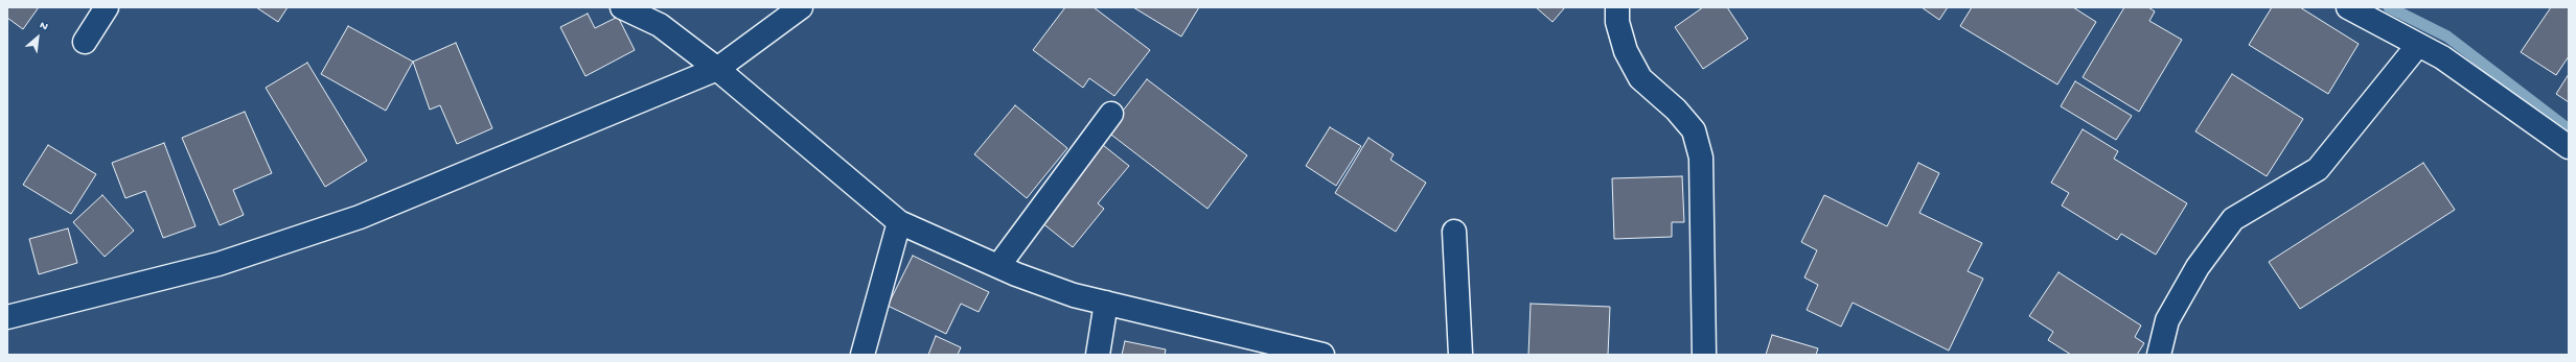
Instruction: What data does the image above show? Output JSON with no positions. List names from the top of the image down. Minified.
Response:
{"north":"top right"}
